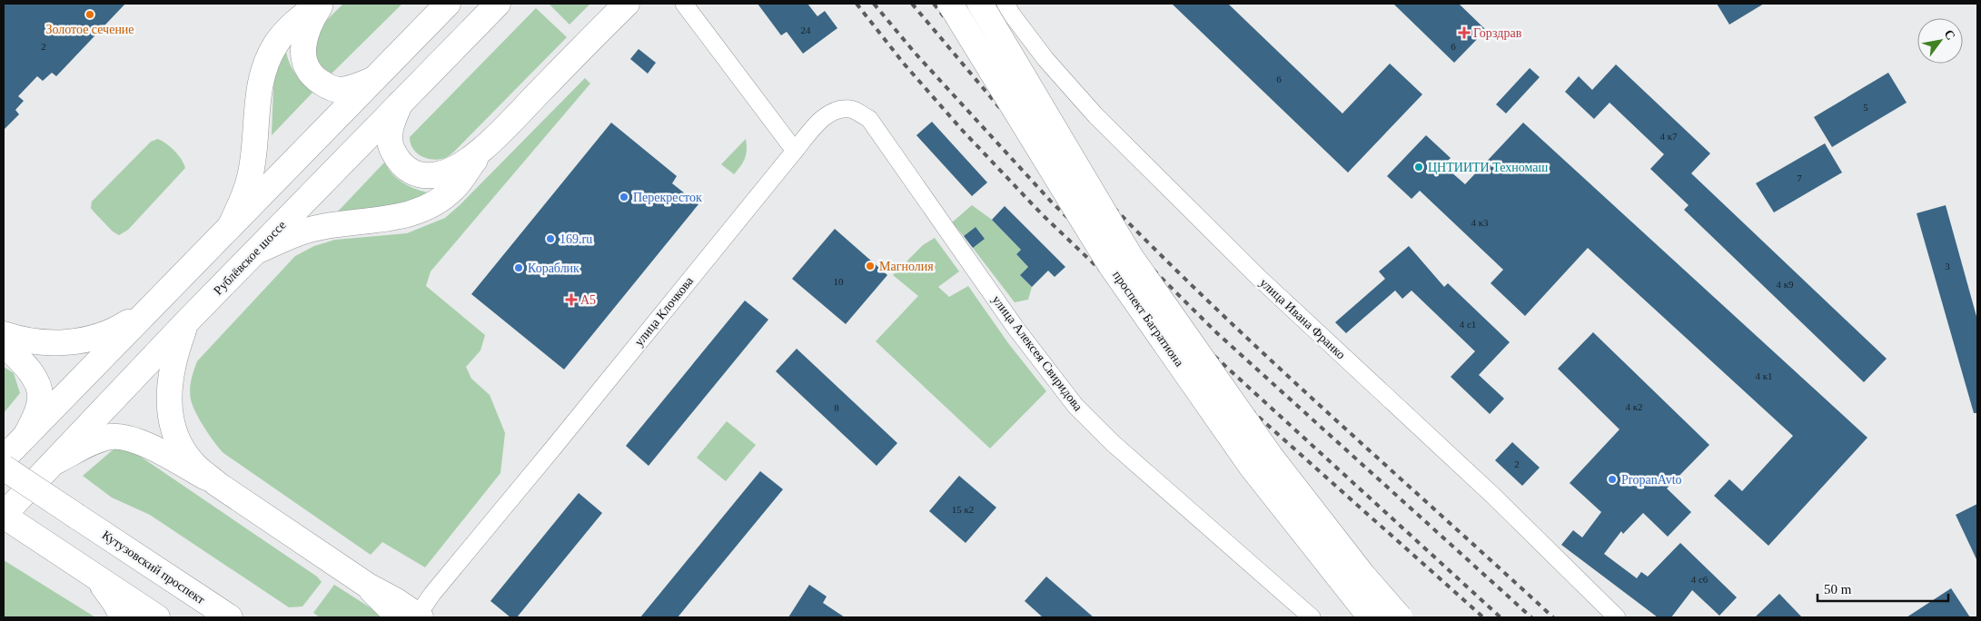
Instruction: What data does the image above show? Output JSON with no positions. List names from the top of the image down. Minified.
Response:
{"streets":{"main road":["Рублёвское шоссе","проспект Багратиона","Кутузовский проспект"],"street":["улица Клочкова","улица Ивана Франко","улица Алексея Свиридова"]},"crossings":[["улица Клочкова","улица Алексея Свиридова"]],"places":{"other":["Золотое сечение","ЦНТИИТИ Техномаш","Перекресток","169.ru","Магнолия","Кораблик","PropanAvto"],"health":["Горздрав","А5"]},"house_numbers":["24","2","6","6","5","4 к7","7","4 к3","3","10","4 к9","4 с1","4 к1","4 к2","8","2","15 к2","4 с6"],"scale_bar":"50 m","north":"top right"}
